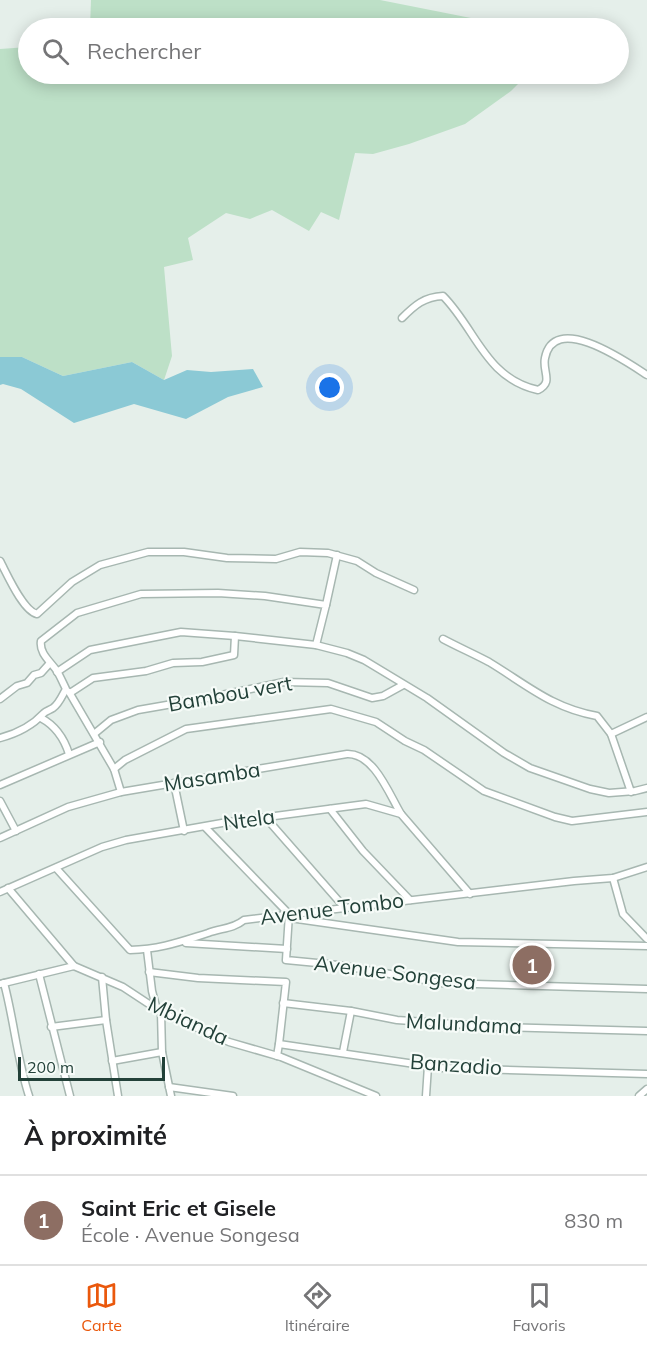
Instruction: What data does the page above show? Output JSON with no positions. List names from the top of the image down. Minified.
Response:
{"streets":{"street":["Bambou vert","Masamba","Ntela","Avenue Tombo","Avenue Songesa","Mbianda","Malundama","Banzadio"]},"crossings":[["Masamba","Ntela"]],"scale_bar":"200 m","page":{"search":"Rechercher","pins":"1","scale":"200 m","heading":"À proximité","list":[{"mark":"1","name":"Saint Eric et Gisele","note":"École · Avenue Songesa","value":"830 m"}],"nav":["Carte","Itinéraire","Favoris"]}}
